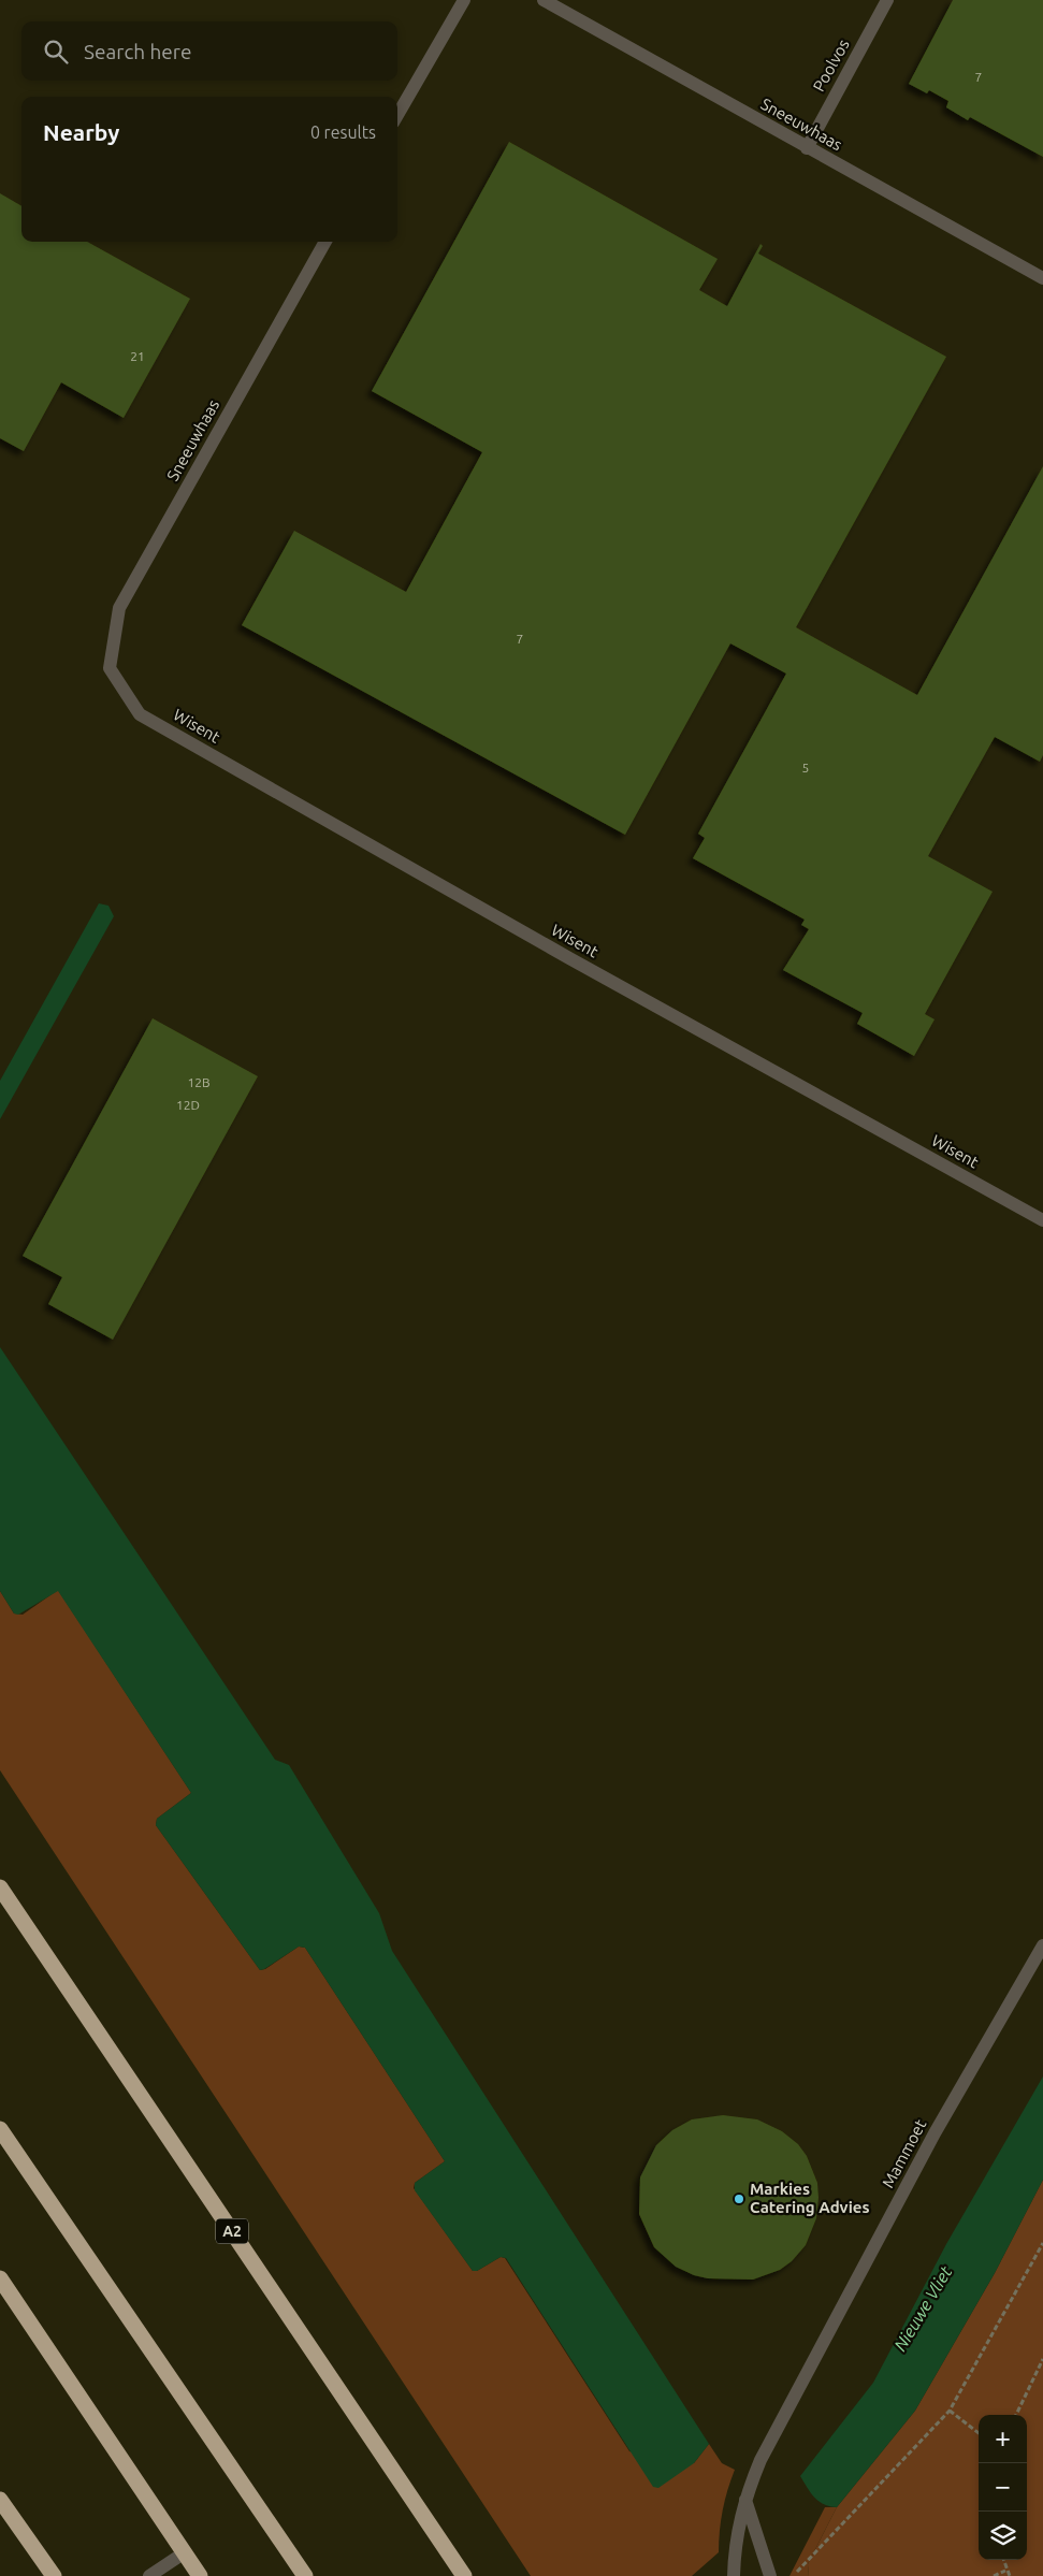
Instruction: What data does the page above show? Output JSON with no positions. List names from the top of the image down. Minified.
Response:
{"streets":{"highway":["A2"],"street":["Poolvos","Sneeuwhaas","Wisent","Mammoet"]},"crossings":[["Poolvos","Sneeuwhaas"],["Sneeuwhaas","Wisent"]],"water":["Nieuwe Vliet"],"places":["Markies Catering Advies"],"house_numbers":["7","21","7","5","12B","12D"],"page":{"search":"Search here","heading":["Nearby","0 results"],"map_buttons":["+","−"]}}
